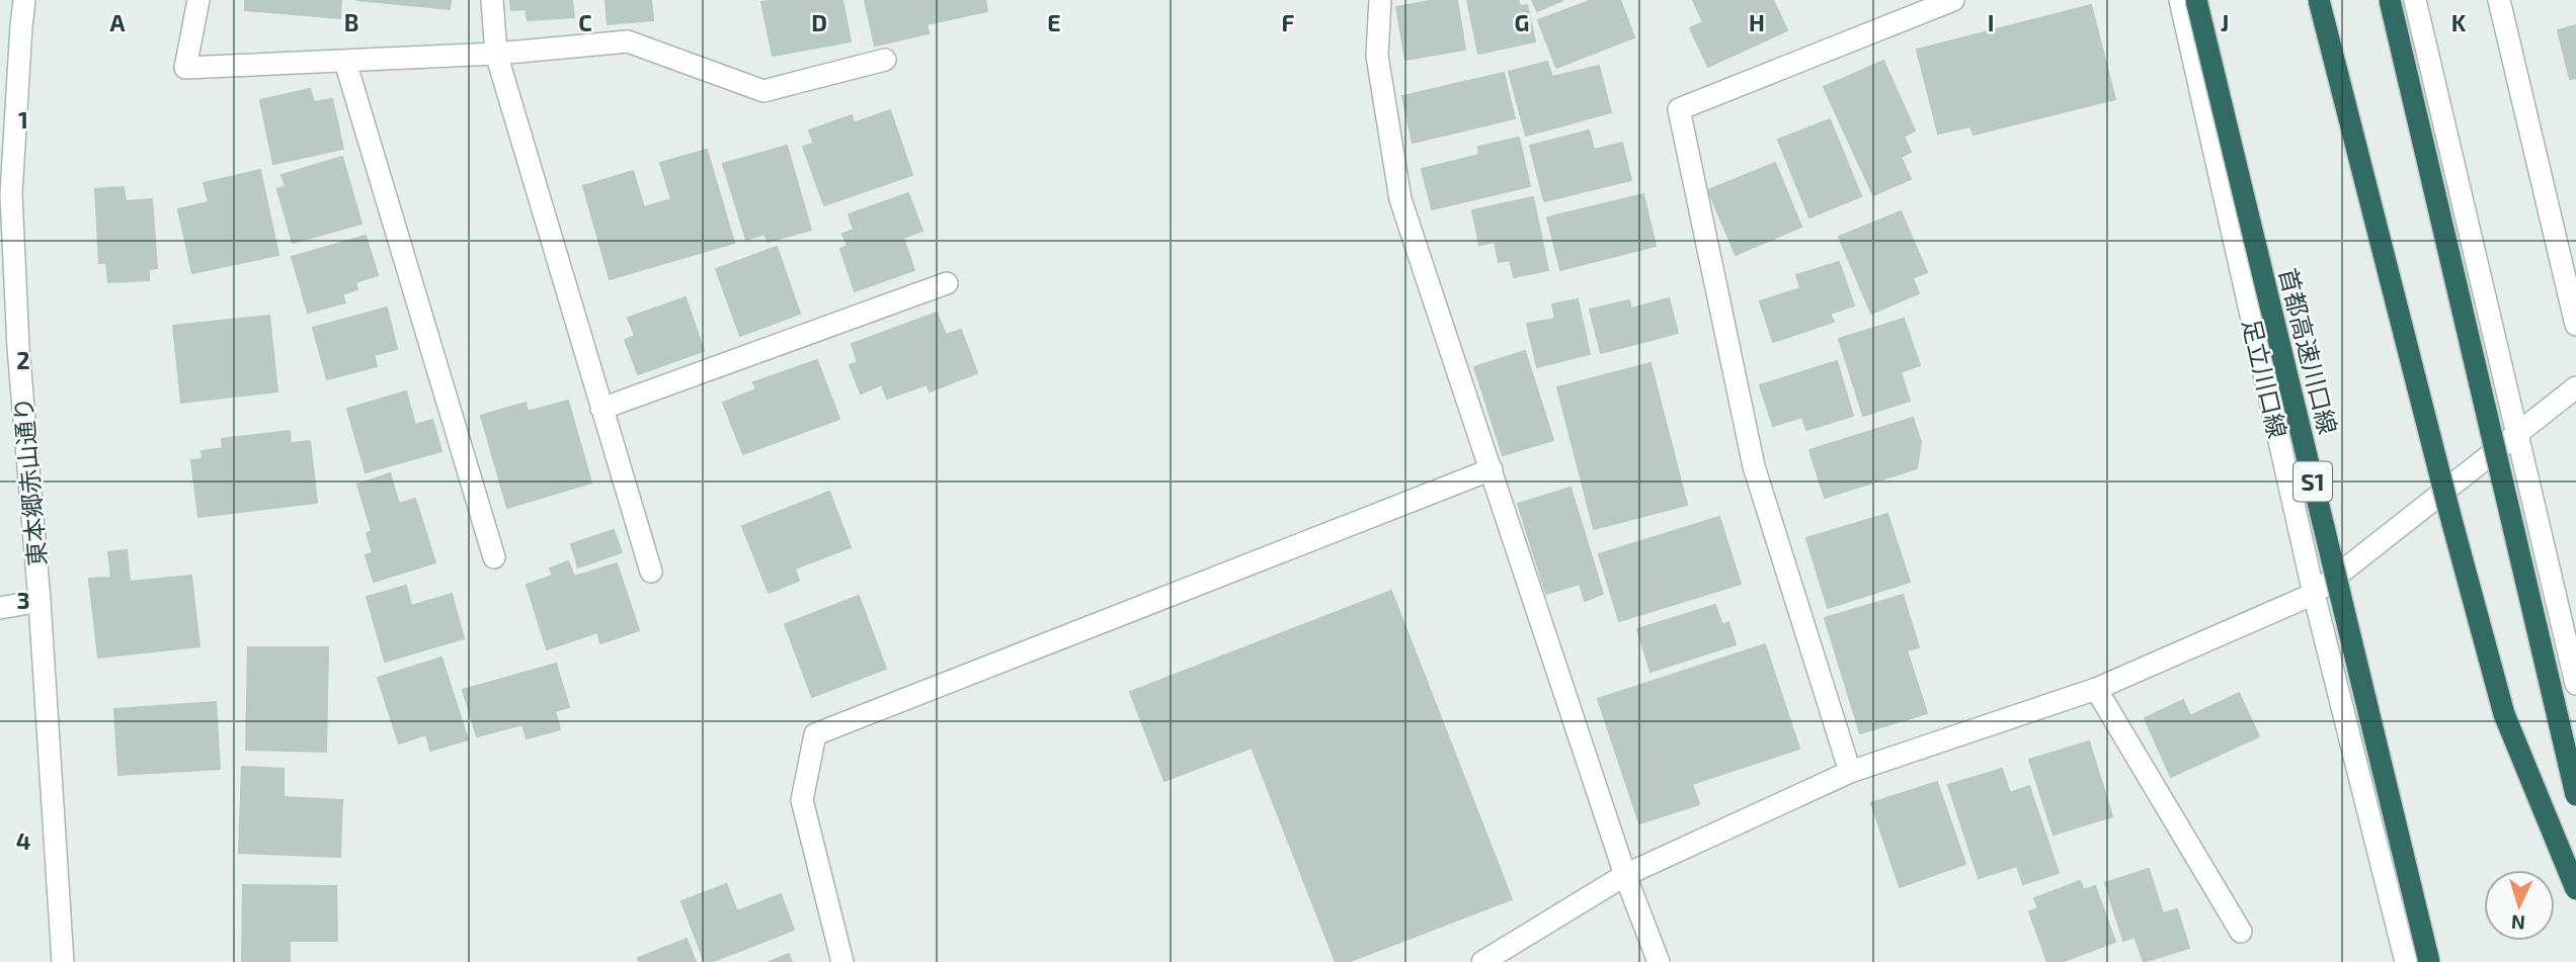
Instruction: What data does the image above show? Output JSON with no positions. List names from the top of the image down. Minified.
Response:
{"streets":{"highway":["首都高速川口線","S1"],"street":["足立川口線","東本郷赤山通り"]},"north":"bottom","grid":{"columns":["A","B","C","D","E","F","G","H","I","J","K"],"rows":["1","2","3","4"]}}
